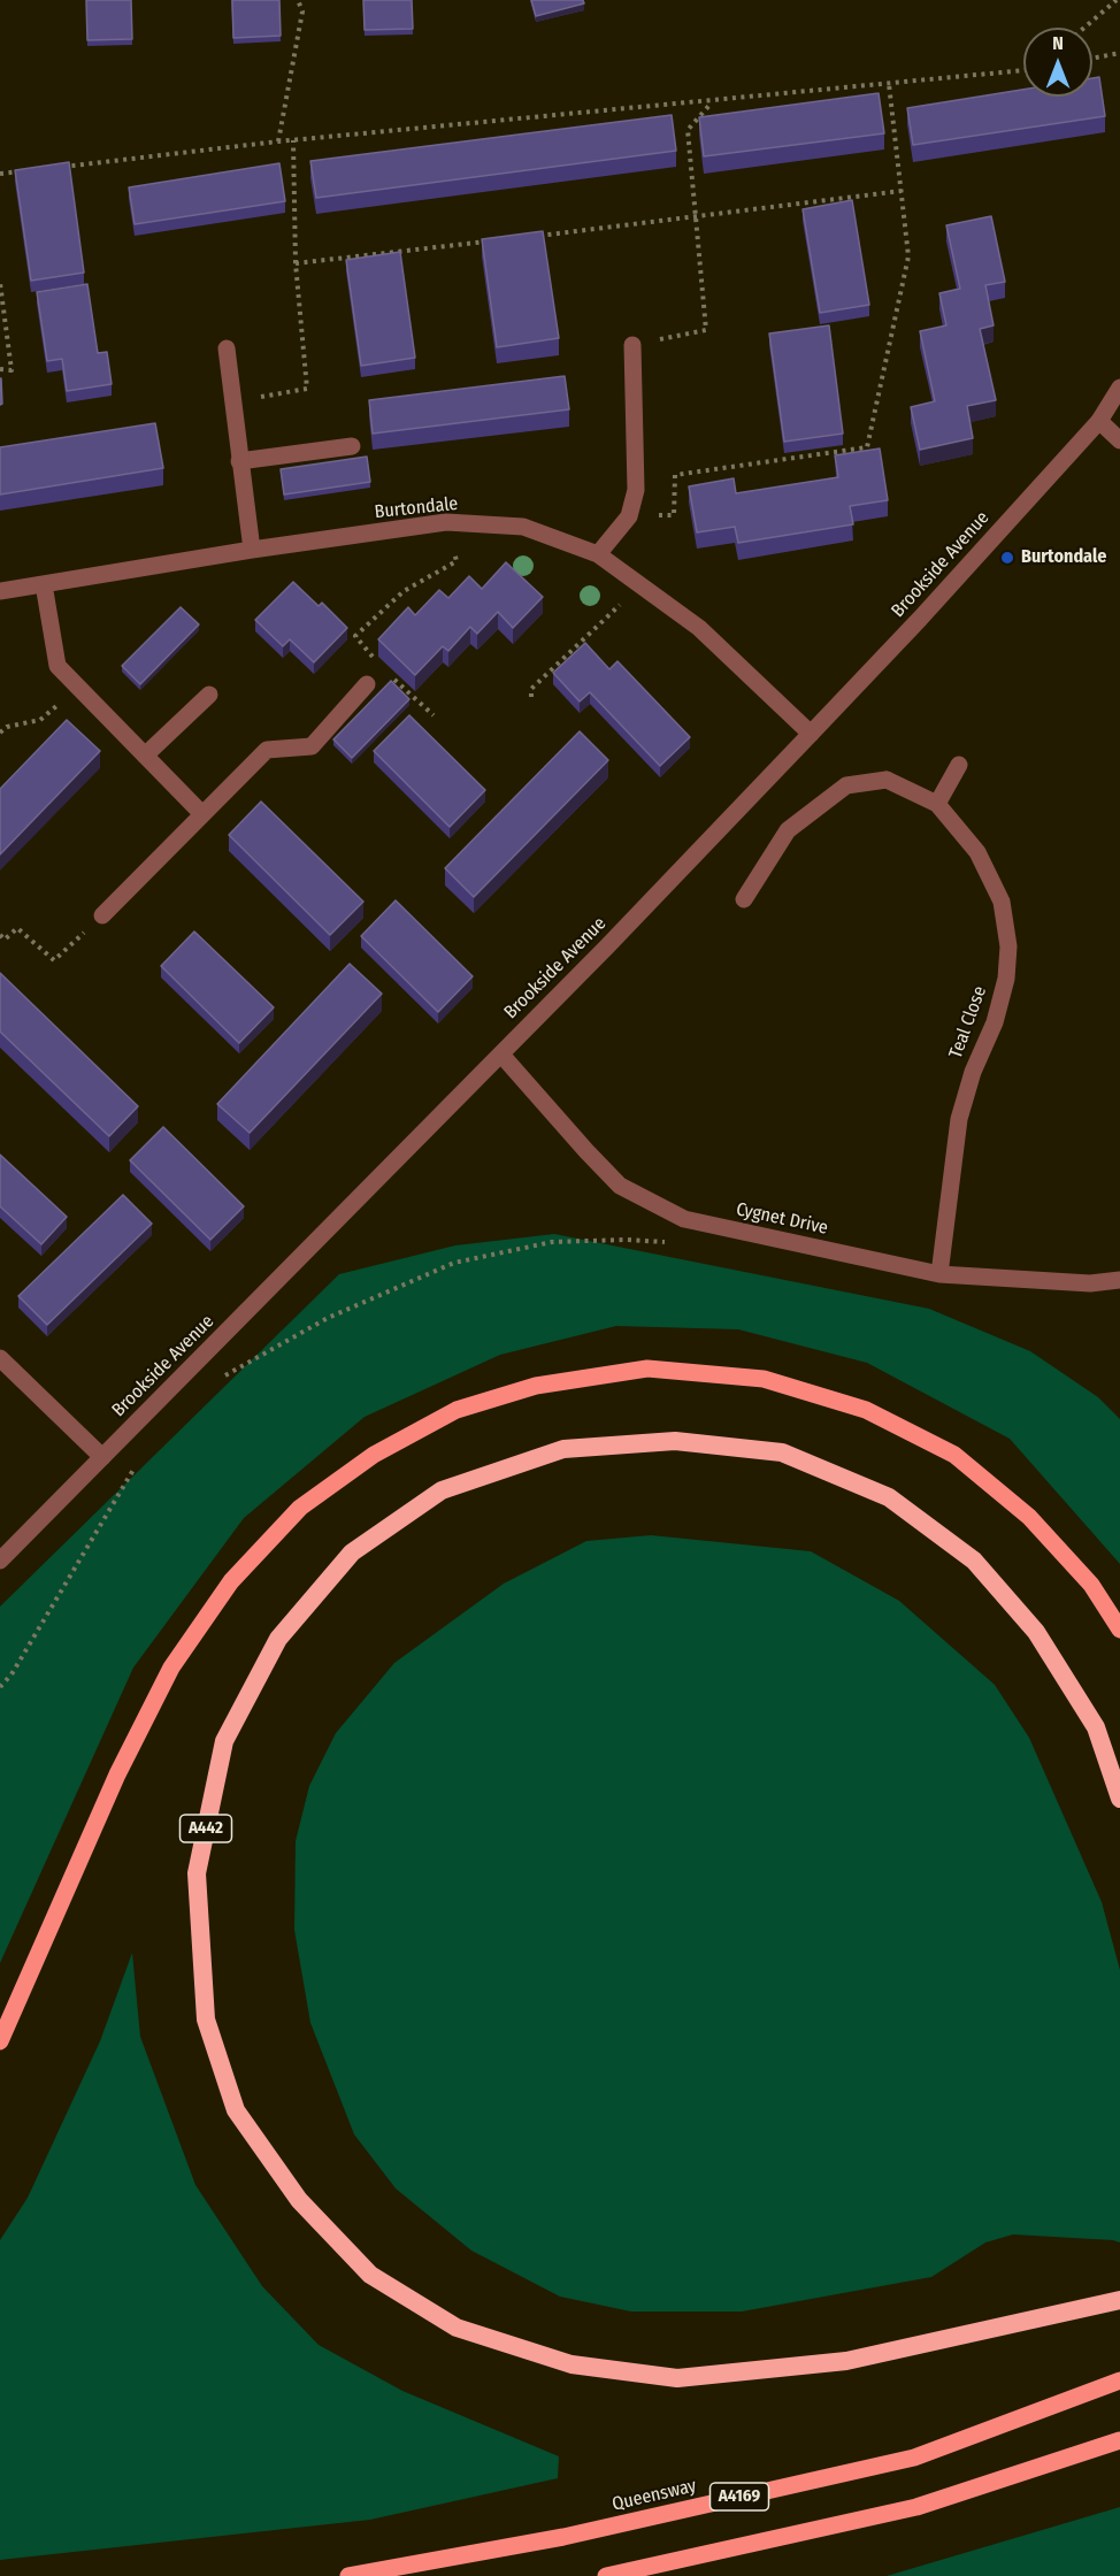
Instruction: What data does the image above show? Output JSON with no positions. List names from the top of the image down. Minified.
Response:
{"streets":{"highway":["A442"],"main road":["Queensway","A4169"],"street":["Burtondale","Brookside Avenue","Teal Close","Cygnet Drive"]},"crossings":[["Burtondale","Brookside Avenue"],["Brookside Avenue","Cygnet Drive"],["Teal Close","Cygnet Drive"]],"places":["Burtondale"],"north":"top"}
